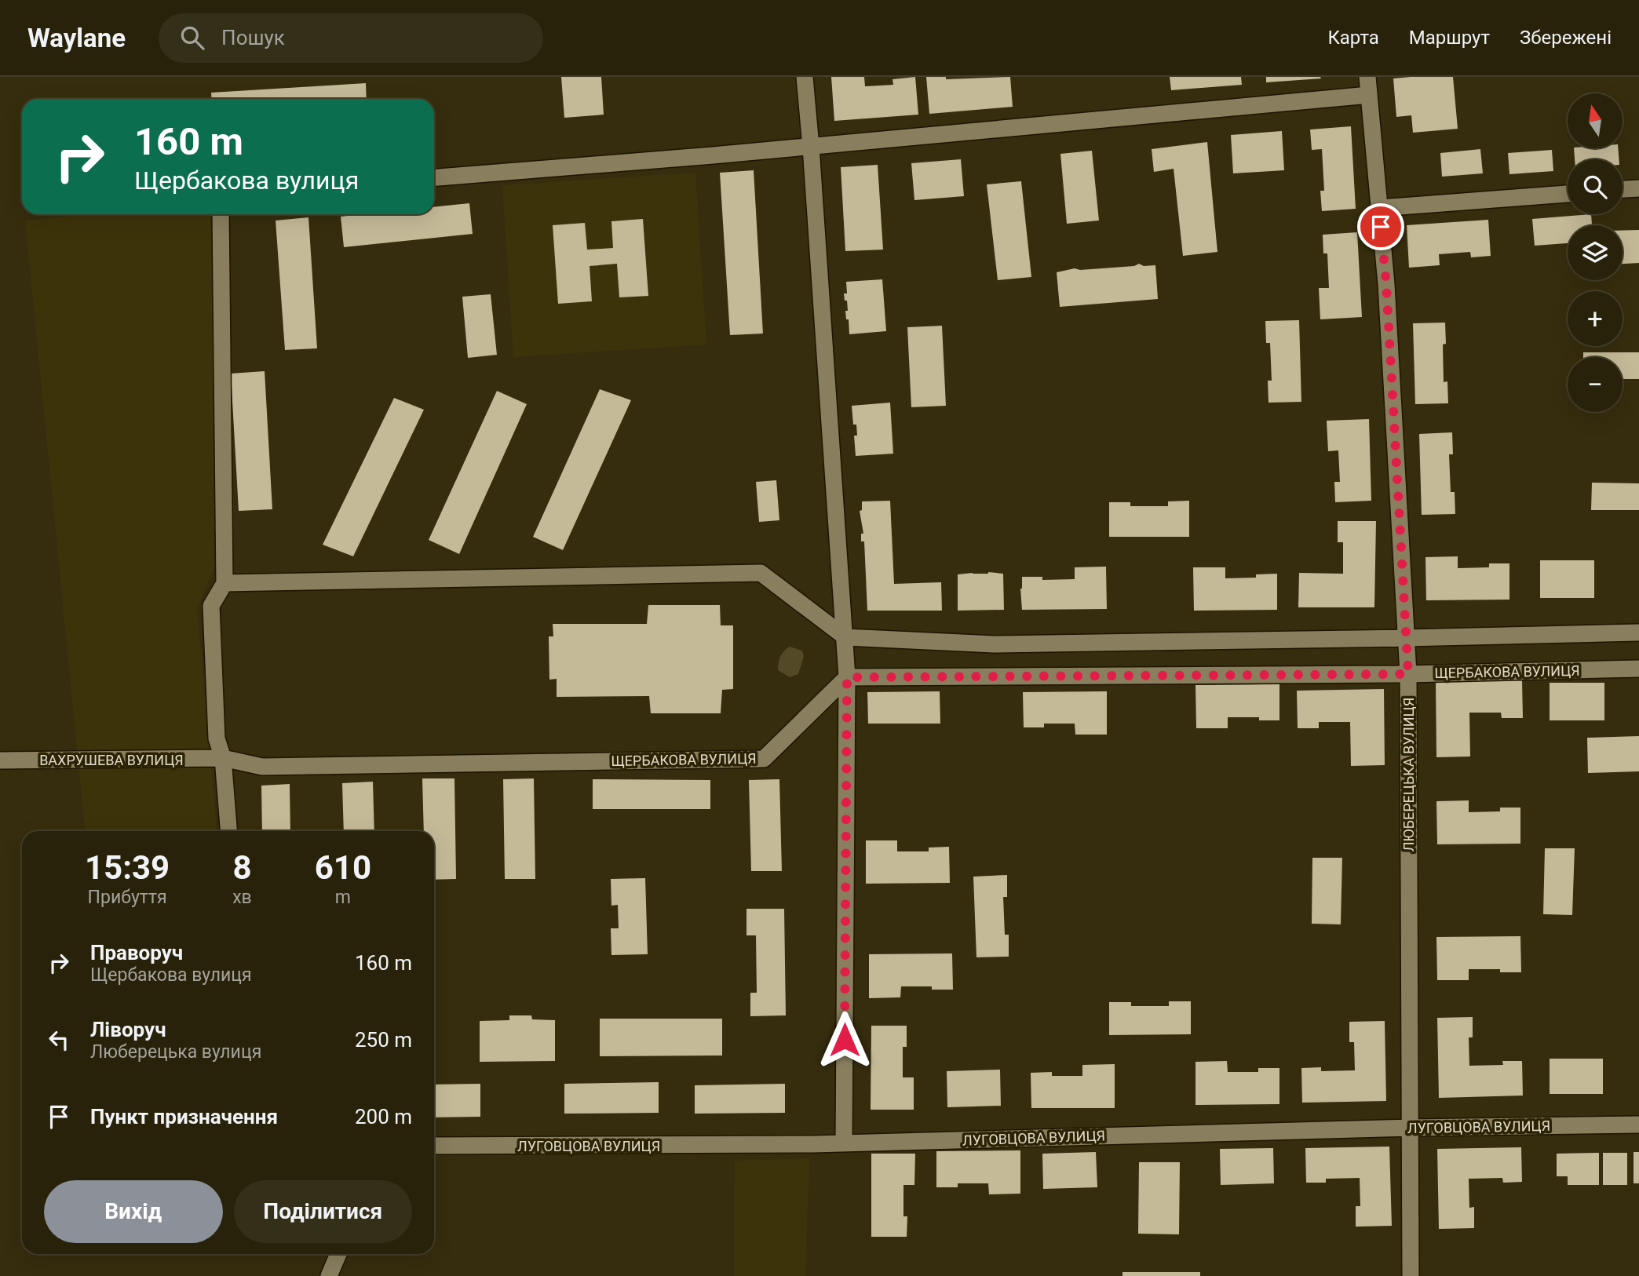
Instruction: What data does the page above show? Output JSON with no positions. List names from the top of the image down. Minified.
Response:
{"streets":{"street":["ЩЕРБАКОВА ВУЛИЦЯ","ВАХРУШЕВА ВУЛИЦЯ","ЛЮБЕРЕЦЬКА ВУЛИЦЯ","ЛУГОВЦОВА ВУЛИЦЯ"]},"crossings":[["ЩЕРБАКОВА ВУЛИЦЯ","ВАХРУШЕВА ВУЛИЦЯ"],["ЩЕРБАКОВА ВУЛИЦЯ","ЛЮБЕРЕЦЬКА ВУЛИЦЯ"],["ЛЮБЕРЕЦЬКА ВУЛИЦЯ","ЛУГОВЦОВА ВУЛИЦЯ"]],"north":"top","page":{"header":"Waylane","search":"Пошук","nav":["Карта","Маршрут","Збережені"],"map_buttons":["+","−"],"turn":["160 m","Щербакова вулиця"],"eta":["15:39","Прибуття","8","хв","610","m"],"list":[{"name":"Праворуч","note":"Щербакова вулиця","value":"160 m"},{"name":"Ліворуч","note":"Люберецька вулиця","value":"250 m"},{"name":"Пункт призначення","value":"200 m"}],"buttons":["Вихід","Поділитися"]}}
